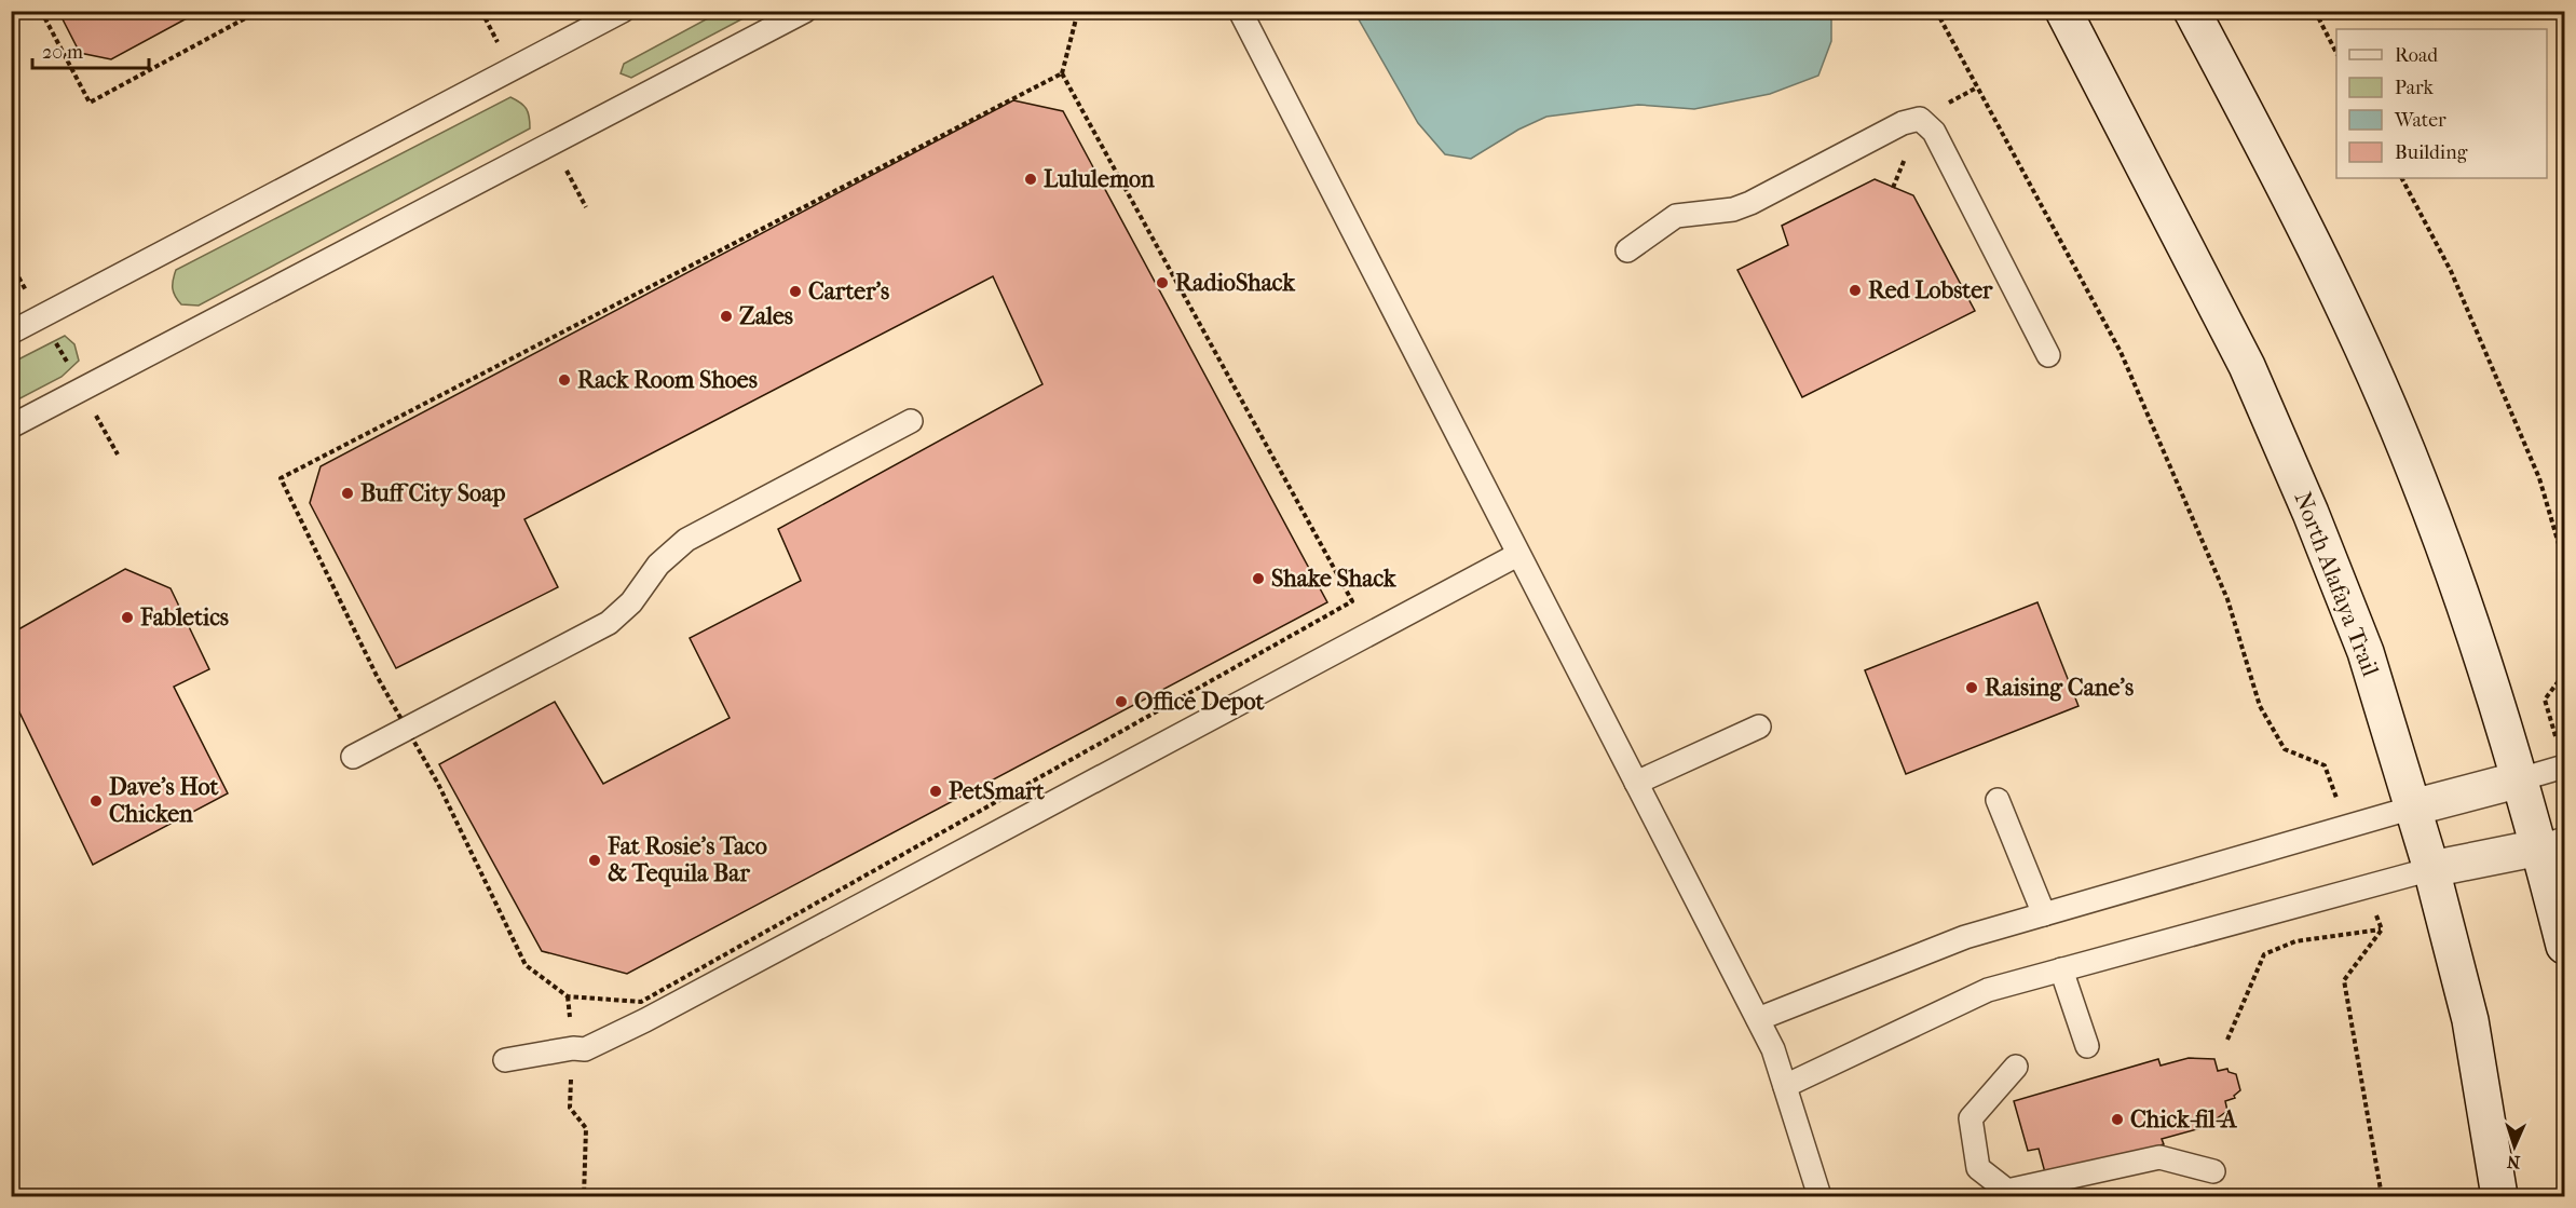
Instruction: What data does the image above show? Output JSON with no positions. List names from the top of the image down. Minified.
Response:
{"streets":{"main road":["North Alafaya Trail"]},"places":["Lululemon","RadioShack","Red Lobster","Carter's","Zales","Rack Room Shoes","Buff City Soap","Shake Shack","Fabletics","Raising Cane's","Office Depot","PetSmart","Dave's Hot Chicken","Fat Rosie's Taco & Tequila Bar","Chick-fil-A"],"legend":["Road","Park","Water","Building"],"scale_bar":"20 m","north":"bottom"}
